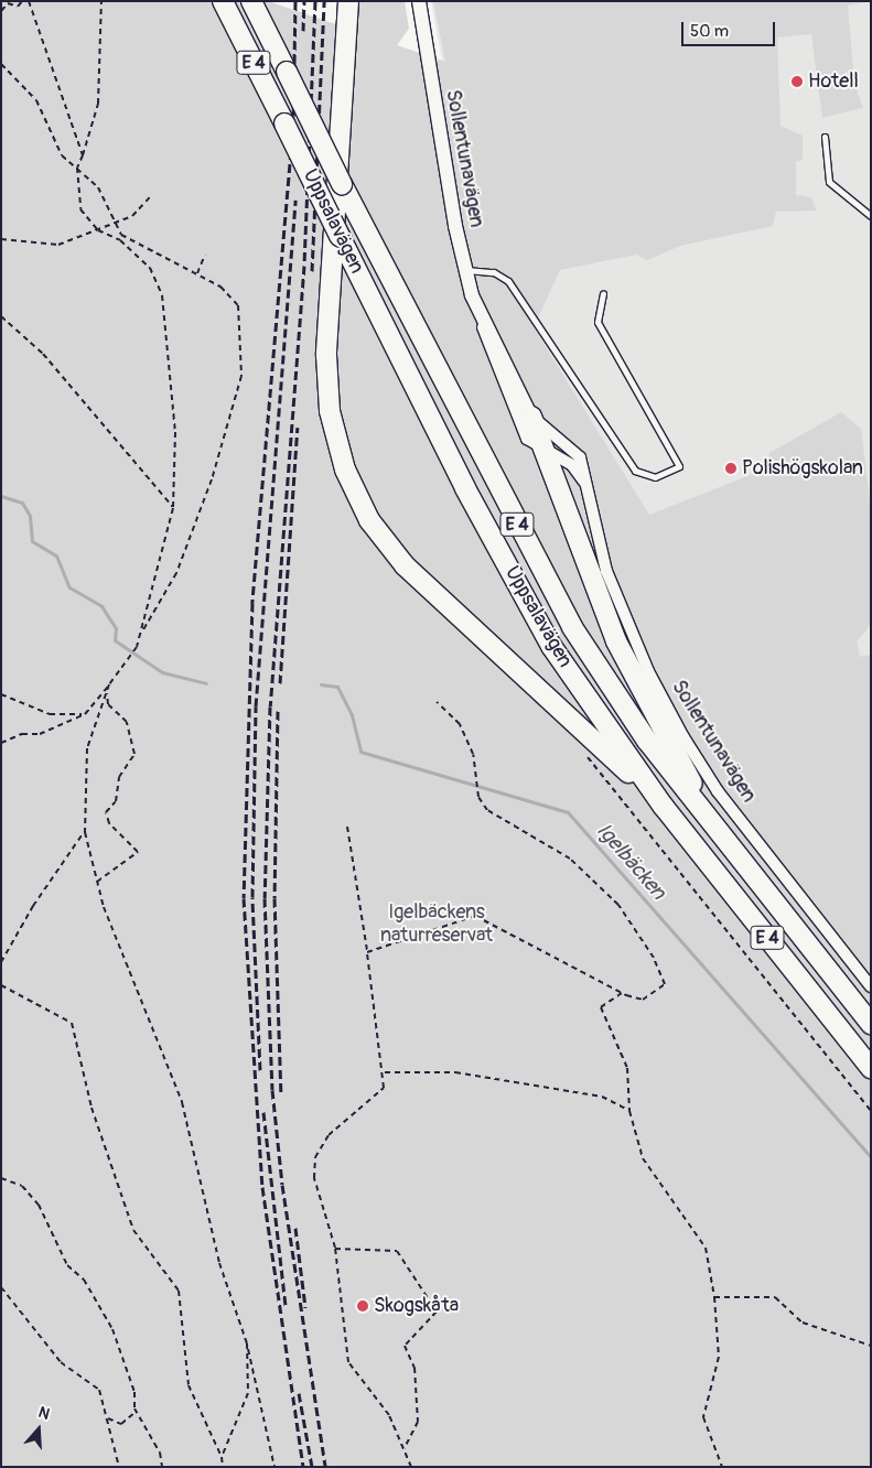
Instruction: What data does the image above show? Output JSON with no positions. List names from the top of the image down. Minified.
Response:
{"streets":{"highway":["E 4","Uppsalavägen"],"street":["Sollentunavägen"]},"water":["Igelbäcken"],"parks":["Igelbäckens naturreservat"],"places":["Hotell","Polishögskolan","Skogskåta"],"scale_bar":"50 m","north":"top"}
